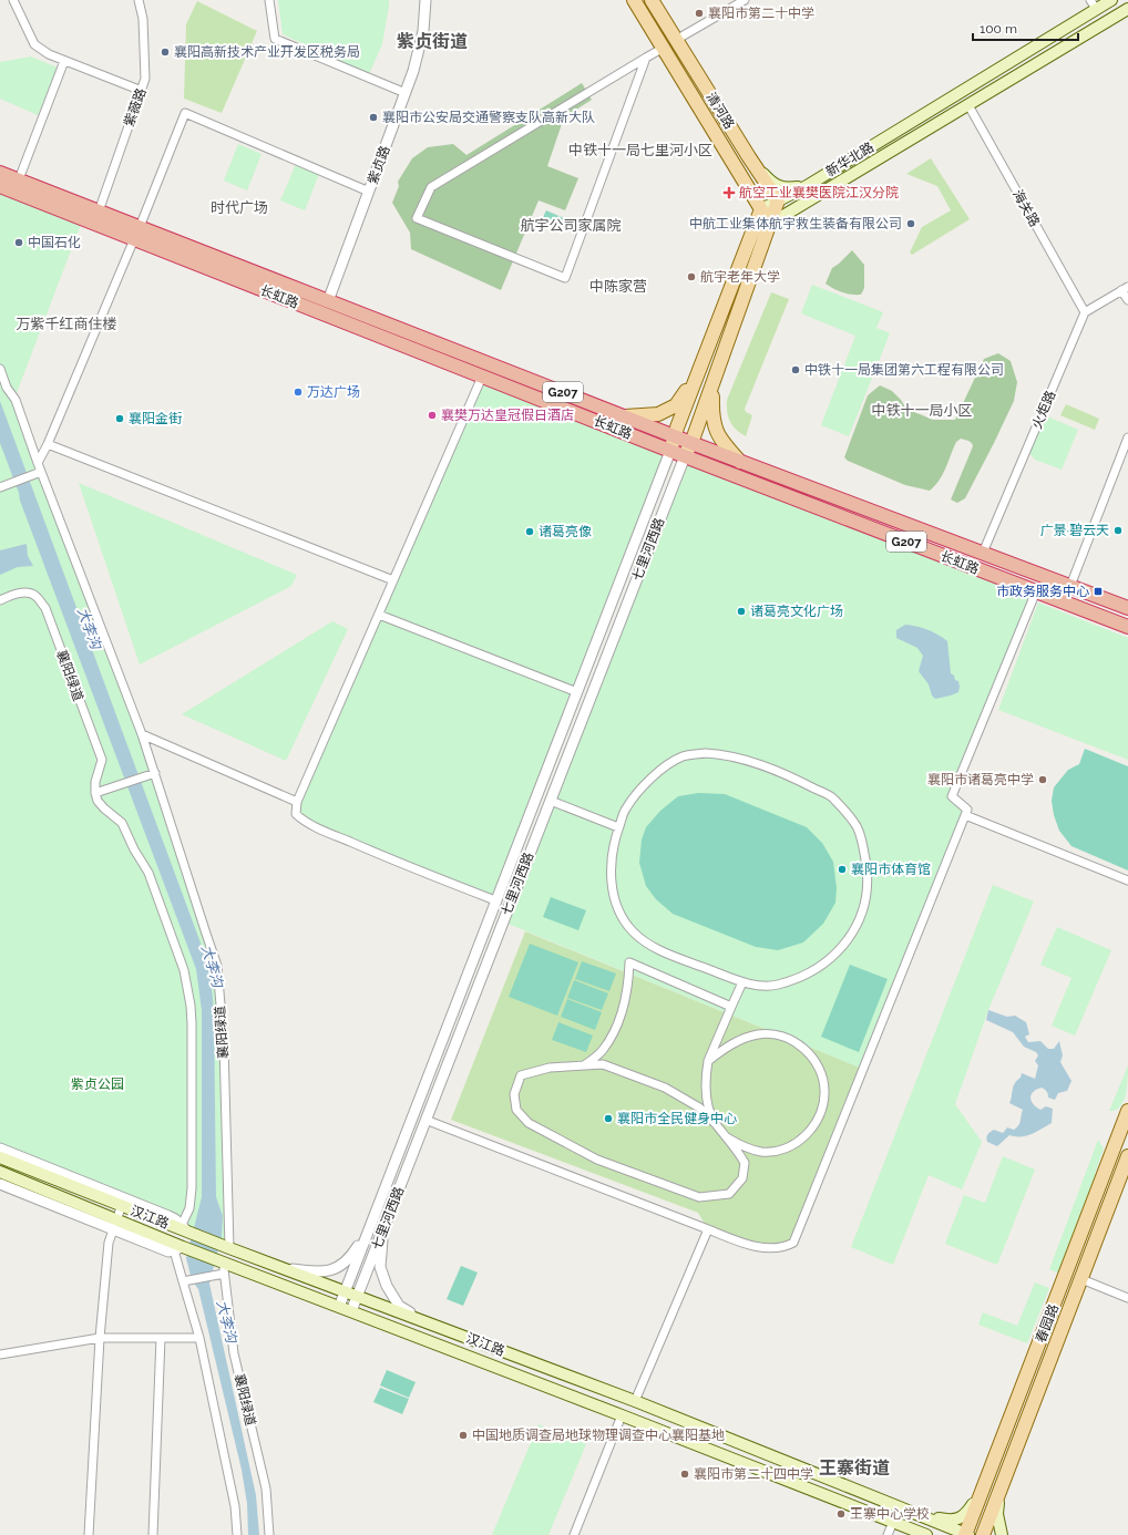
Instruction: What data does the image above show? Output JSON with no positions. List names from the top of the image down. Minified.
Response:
{"streets":{"highway":["长虹路","G207"],"main road":["清河路","新华北路","汉江路","春园路"],"street":["紫薇路","紫贞路","海关路","火炬路","七里河西路","襄阳绿道"]},"crossings":[["紫薇路","长虹路"],["清河路","新华北路"],["新华北路","海关路"],["紫贞路","长虹路"],["海关路","火炬路"],["长虹路","火炬路"],["长虹路","七里河西路"],["七里河西路","汉江路"],["襄阳绿道","汉江路"],["汉江路","春园路"]],"districts":["紫贞街道","中铁十一局七里河小区","时代广场","航宇公司家属院","中陈家营","万紫千红商住楼","中铁十一局小区","王寨街道"],"water":["大李沟"],"parks":["紫贞公园"],"places":{"other":["襄阳市第二十中学","襄阳高新技术产业开发区税务局","襄阳市公安局交通警察支队高新大队","中航工业集体航宇救生装备有限公司","中国石化","航宇老年大学","中铁十一局集团第六工程有限公司","万达广场","襄樊万达皇冠假日酒店","襄阳金街","广景·碧云天","诸葛亮像","诸葛亮文化广场","襄阳市诸葛亮中学","襄阳市体育馆","襄阳市全民健身中心","中国地质调查局地球物理调查中心襄阳基地","襄阳市第二十四中学","王寨中心学校"],"health":["航空工业襄樊医院江汉分院"],"transit":["市政务服务中心"]},"scale_bar":"100 m"}
